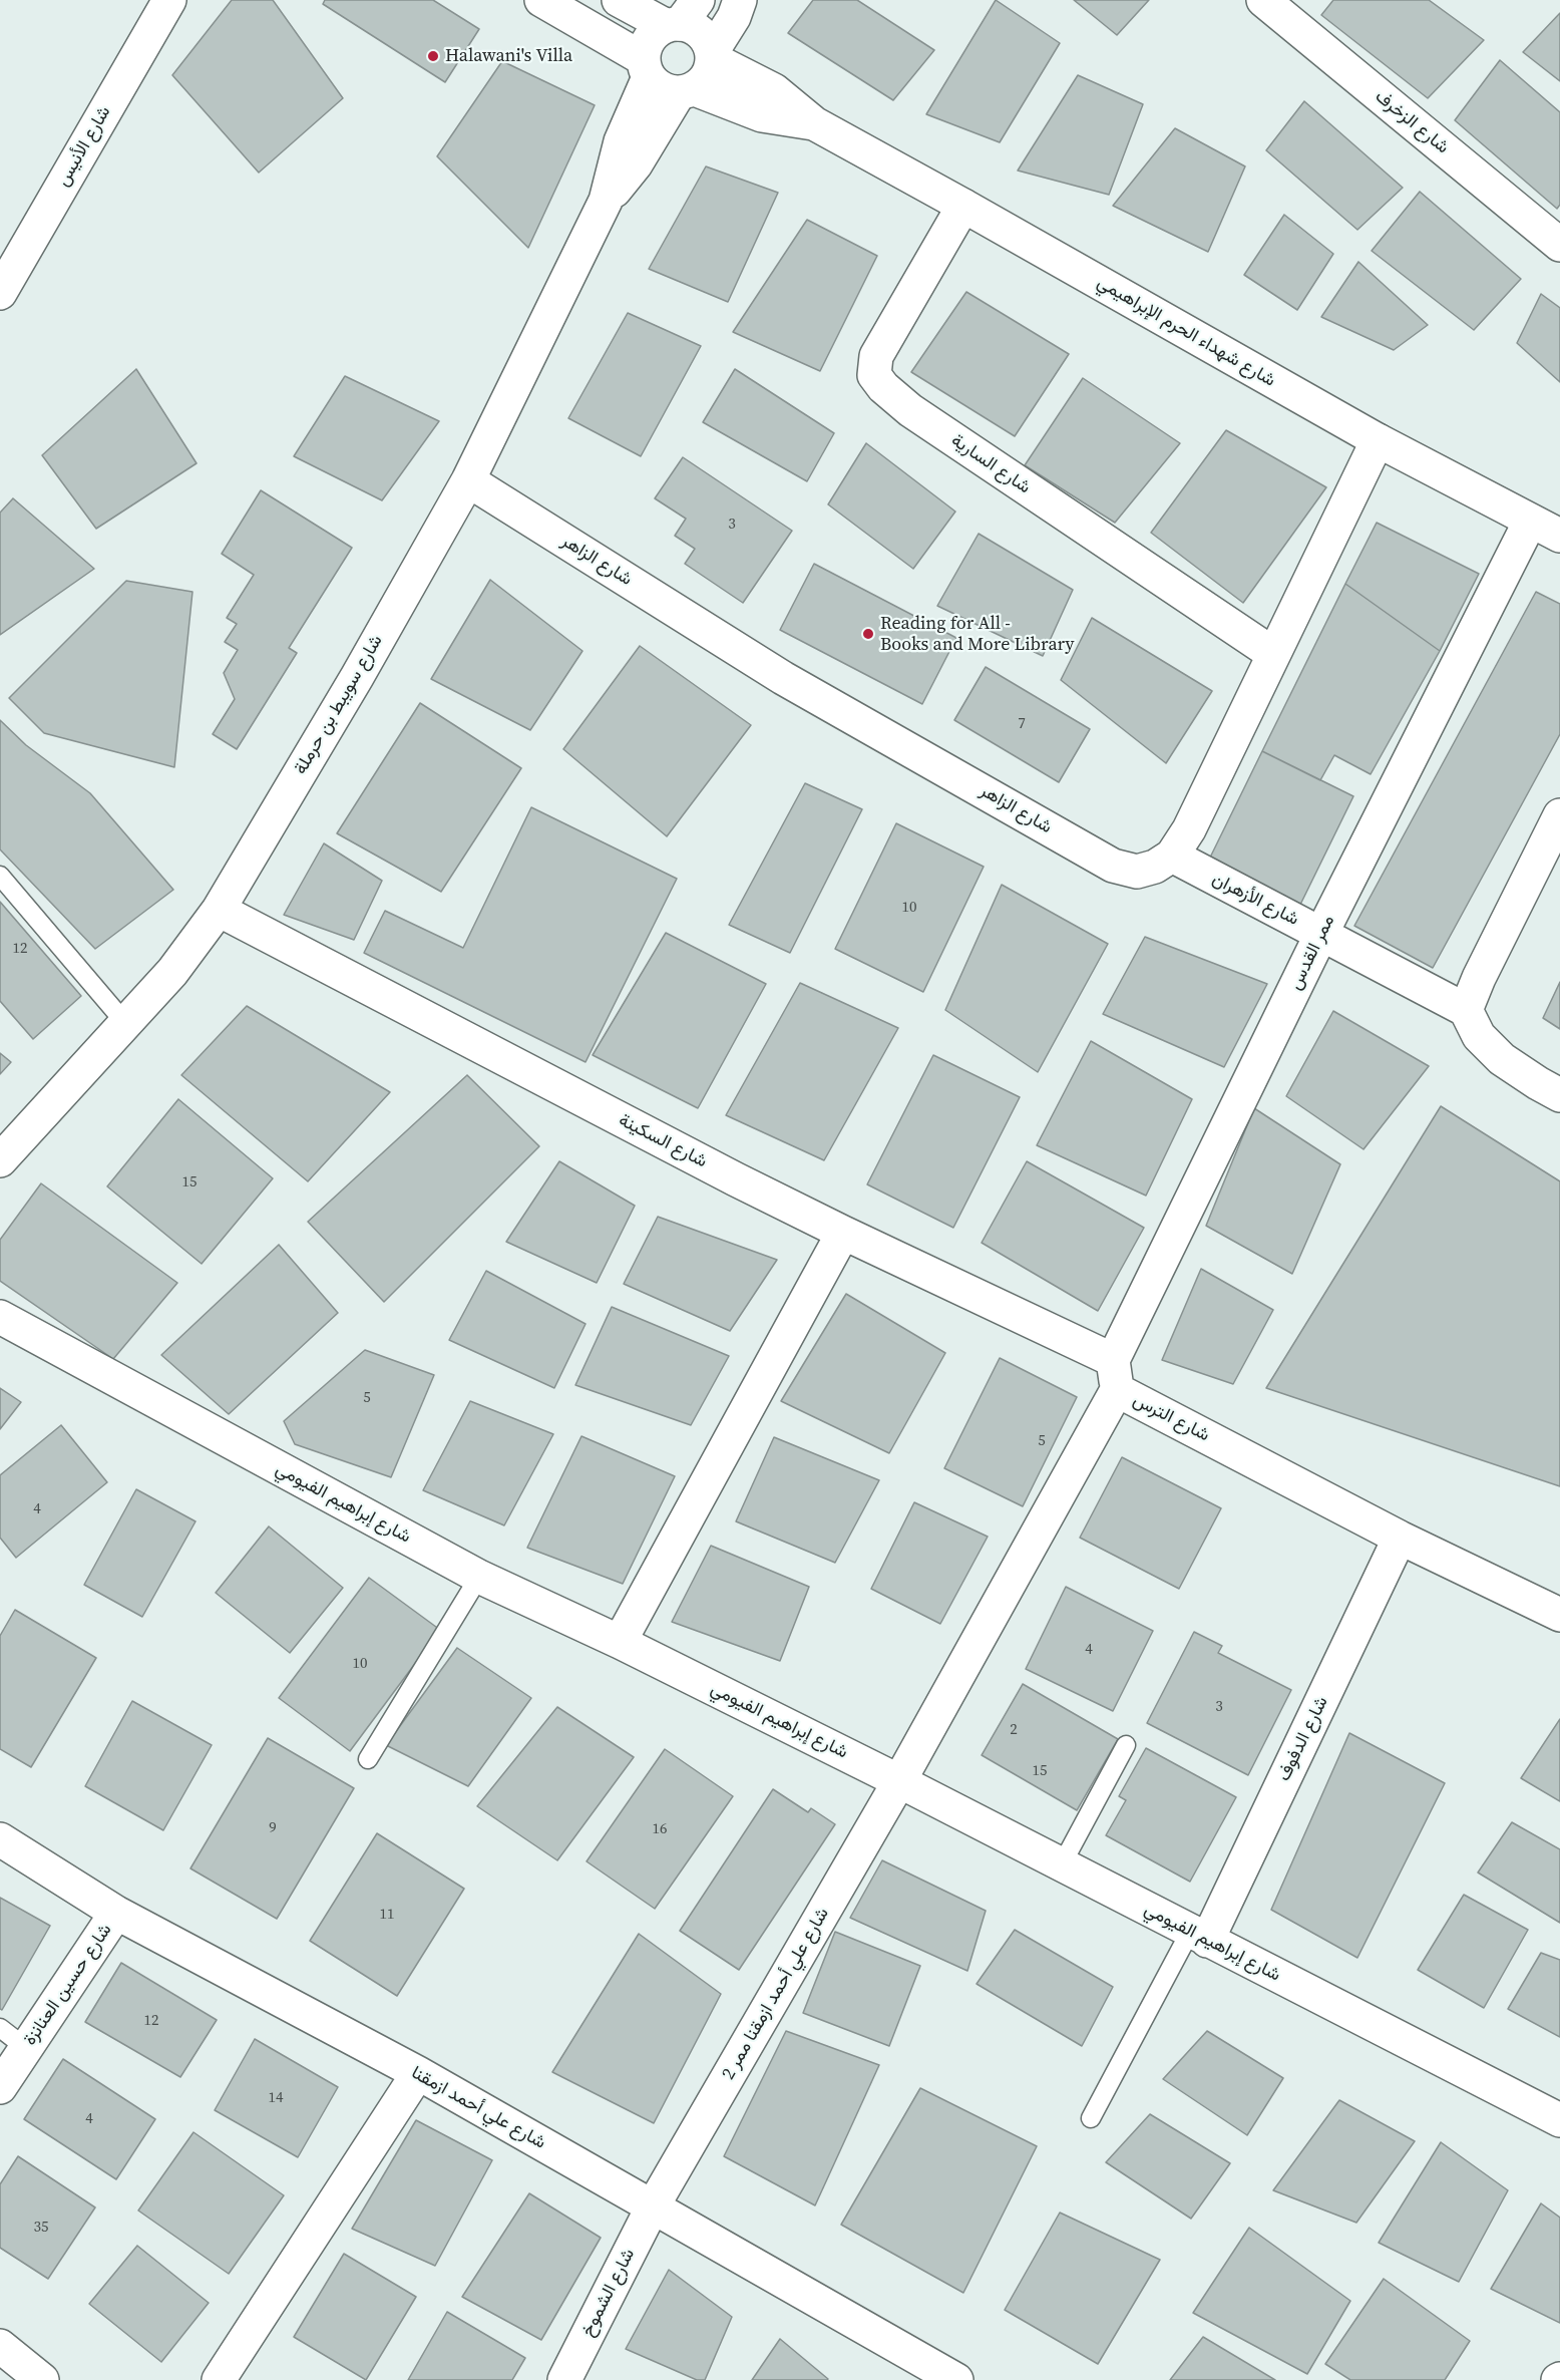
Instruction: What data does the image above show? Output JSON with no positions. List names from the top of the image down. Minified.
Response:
{"streets":{"street":["شارع الزخرف","شارع الأنيس","شارع شهداء الحرم الإبراهيمي","شارع السارية","شارع الزاهر","شارع سويبط بن حرملة","شارع الأزهران","ممر القدس","شارع السكينة","شارع الترس","شارع إبراهيم الفيومي","شارع الدفوف","شارع حسين العنانزة","شارع علي أحمد ازمقنا ممر 2","شارع علي أحمد ازمقنا","شارع الشموخ"]},"crossings":[["شارع شهداء الحرم الإبراهيمي","شارع السارية"],["شارع شهداء الحرم الإبراهيمي","شارع الزاهر"],["شارع شهداء الحرم الإبراهيمي","شارع سويبط بن حرملة"],["شارع شهداء الحرم الإبراهيمي","ممر القدس"],["شارع السارية","شارع الزاهر"],["شارع الزاهر","شارع سويبط بن حرملة"],["شارع الزاهر","شارع الأزهران"],["شارع سويبط بن حرملة","شارع السكينة"],["شارع الأزهران","ممر القدس"],["ممر القدس","شارع السكينة"],["ممر القدس","شارع الترس"],["شارع السكينة","شارع الترس"],["شارع الترس","شارع إبراهيم الفيومي"],["شارع الترس","شارع الدفوف"],["شارع الترس","شارع علي أحمد ازمقنا ممر 2"],["شارع إبراهيم الفيومي","شارع الدفوف"],["شارع إبراهيم الفيومي","شارع علي أحمد ازمقنا ممر 2"],["شارع حسين العنانزة","شارع علي أحمد ازمقنا"],["شارع علي أحمد ازمقنا ممر 2","شارع علي أحمد ازمقنا"],["شارع علي أحمد ازمقنا ممر 2","شارع الشموخ"],["شارع علي أحمد ازمقنا","شارع الشموخ"]],"places":["Halawani's Villa","Reading for All - Books and More Library"],"house_numbers":["3","7","10","12","15","5","5","4","4","10","3","2","15","9","16","11","12","14","4","35"]}
